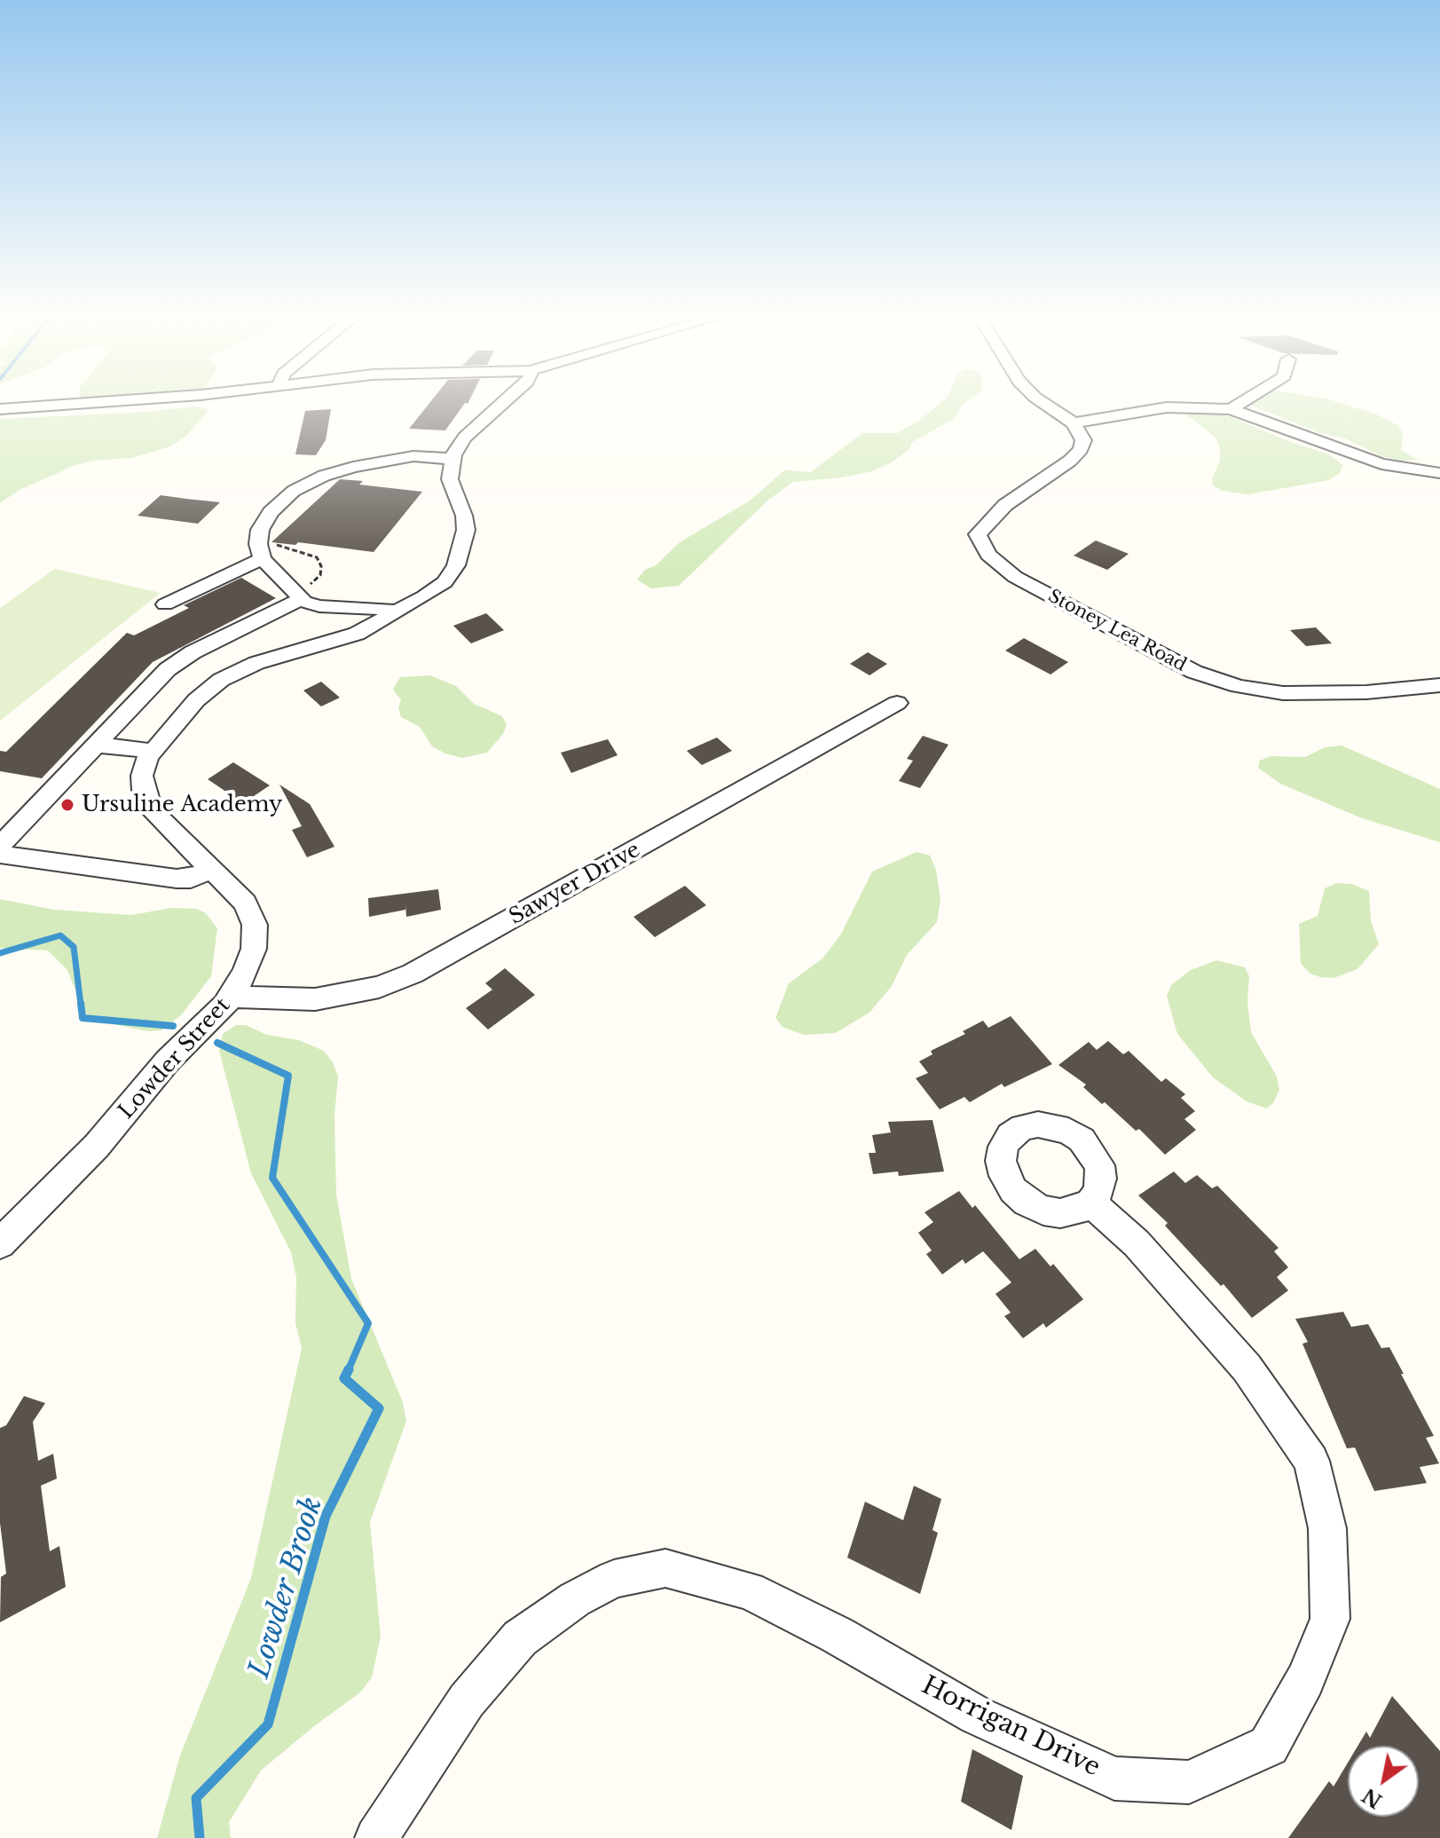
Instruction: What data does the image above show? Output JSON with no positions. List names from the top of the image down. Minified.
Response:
{"streets":{"street":["Stoney Lea Road","Sawyer Drive","Lowder Street","Horrigan Drive"]},"crossings":[["Sawyer Drive","Lowder Street"]],"water":["Lowder Brook"],"places":["Ursuline Academy"],"north":"bottom left"}
